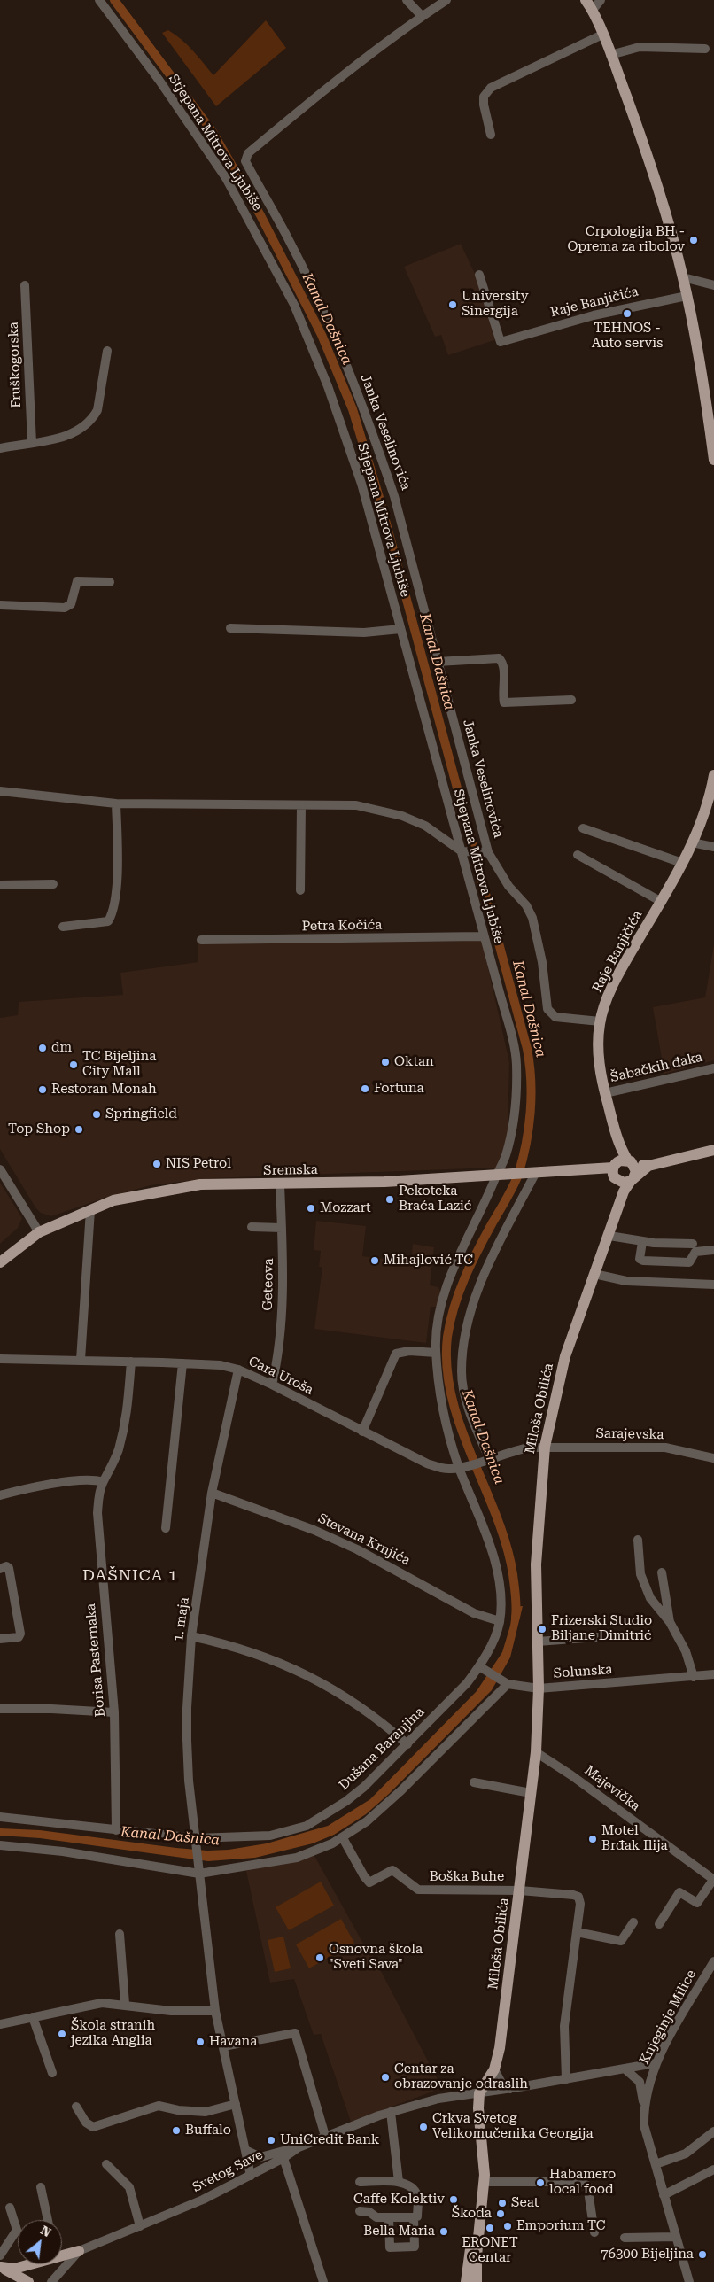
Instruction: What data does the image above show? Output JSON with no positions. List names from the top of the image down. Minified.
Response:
{"streets":{"main road":["Raje Banjičića","Sremska","Miloša Obilića"],"street":["Stjepana Mitrova Ljubiše","Fruškogorska","Janka Veselinovića","Petra Kočića","Šabačkih đaka","Geteova","Cara Uroša","Sarajevska","Stevana Krnjića","1. maja","Borisa Pasternaka","Solunska","Dušana Baranjina","Majevička","Boška Buhe","Knjeginje Milice","Svetog Save"]},"crossings":[["Stjepana Mitrova Ljubiše","Petra Kočića"],["Stjepana Mitrova Ljubiše","Sremska"],["Stjepana Mitrova Ljubiše","Dušana Baranjina"],["Raje Banjičića","Šabačkih đaka"],["Sremska","Geteova"],["Sremska","Miloša Obilića"],["Geteova","Cara Uroša"],["Cara Uroša","Miloša Obilića"],["Cara Uroša","Sarajevska"],["Cara Uroša","1. maja"],["Cara Uroša","Borisa Pasternaka"],["Cara Uroša","Dušana Baranjina"],["Miloša Obilića","Sarajevska"],["Miloša Obilića","Solunska"],["Miloša Obilića","Majevička"],["Miloša Obilića","Boška Buhe"],["Miloša Obilića","Svetog Save"],["Stevana Krnjića","1. maja"],["Stevana Krnjića","Dušana Baranjina"],["1. maja","Dušana Baranjina"],["1. maja","Svetog Save"],["Borisa Pasternaka","Dušana Baranjina"],["Solunska","Dušana Baranjina"],["Knjeginje Milice","Svetog Save"]],"districts":["DAŠNICA 1"],"water":["Kanal Dašnica"],"places":["Crpologija BH - Oprema za ribolov","University Sinergija","TEHNOS - Auto servis","dm","Oktan","TC Bijeljina City Mall","Fortuna","Restoran Monah","Springfield","Top Shop","NIS Petrol","Pekoteka Braća Lazić","Mozzart","Mihajlović TC","Frizerski Studio Biljane Dimitrić","Motel Brđak Ilija","Osnovna škola \"Sveti Sava\"","Škola stranih jezika Anglia","Havana","Centar za obrazovanje odraslih","Crkva Svetog Velikomučenika Georgija","Buffalo","UniCredit Bank","Habamero local food","Caffe Kolektiv","Seat","Škoda","Emporium TC","ERONET Centar","Bella Maria","76300 Bijeljina"],"north":"top right"}
